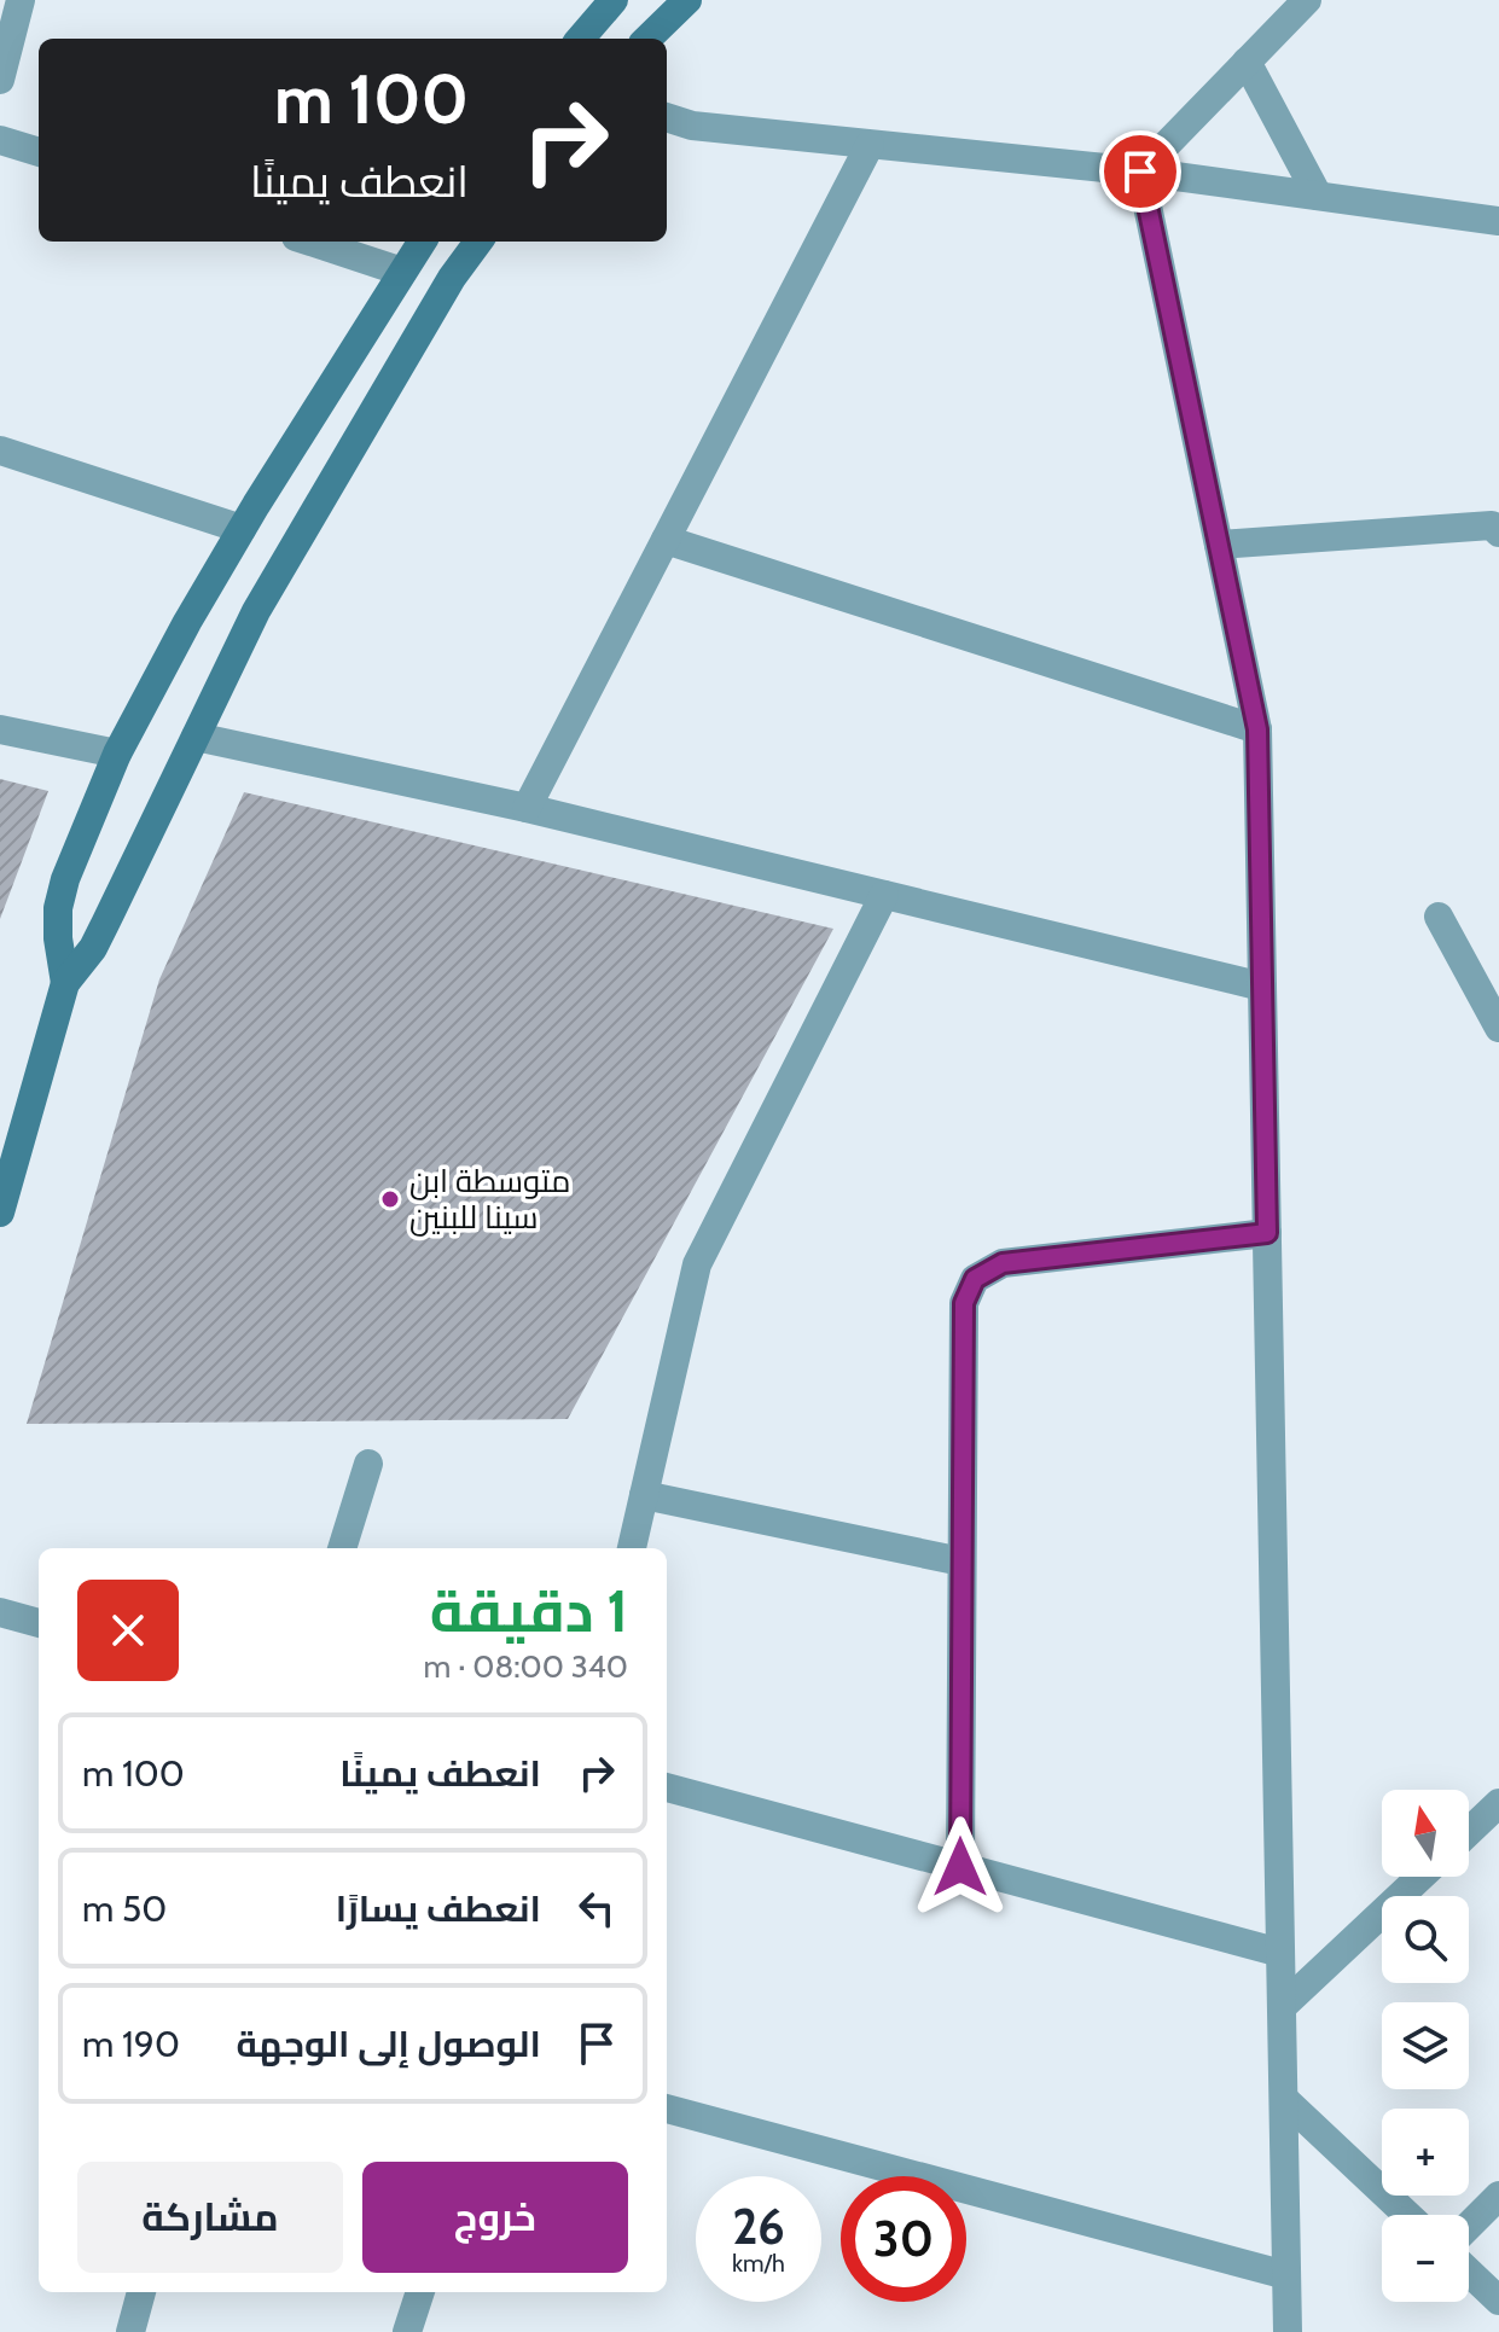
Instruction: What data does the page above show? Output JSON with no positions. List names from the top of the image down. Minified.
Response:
{"places":["متوسطة ابن سينا للبنين"],"north":"top","page":{"turn":["100 m","انعطف يمينًا"],"heading":["1 دقيقة","340 m · 08:00"],"list":[{"name":"انعطف يمينًا","value":"100 m"},{"name":"انعطف يسارًا","value":"50 m"},{"name":"الوصول إلى الوجهة","value":"190 m"}],"map_buttons":["+","−"],"buttons":["خروج","مشاركة"],"speed":"26 km/h","limit":"30"}}
